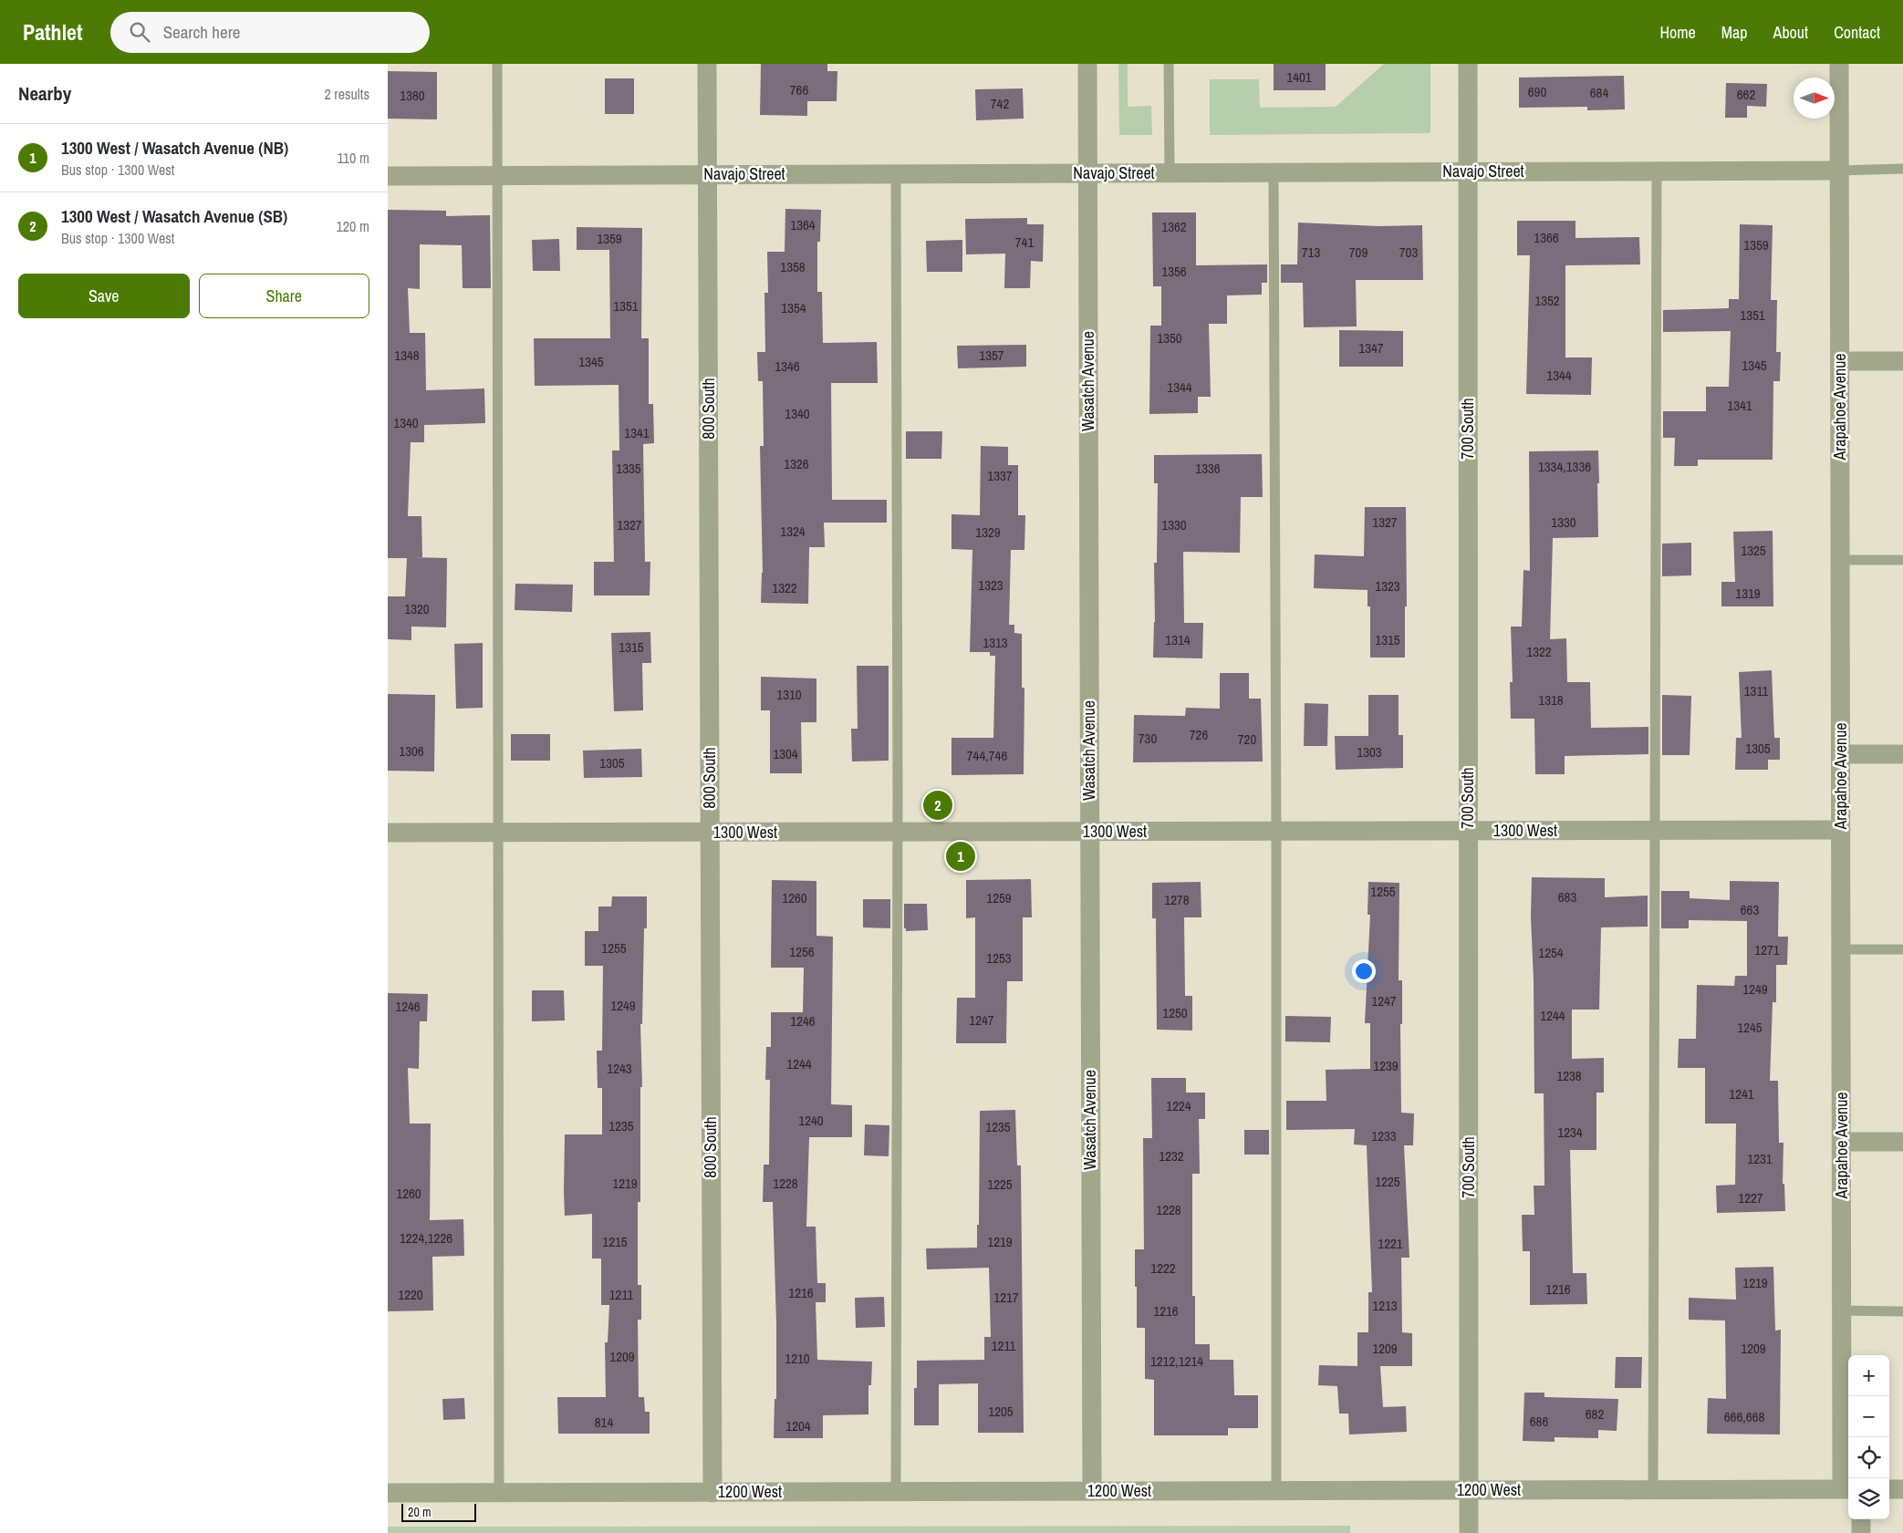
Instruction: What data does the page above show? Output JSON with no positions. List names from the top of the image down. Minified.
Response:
{"streets":{"street":["Navajo Street","Wasatch Avenue","Arapahoe Avenue","800 South","700 South","1300 West","1200 West"]},"crossings":[["Navajo Street","Wasatch Avenue"],["Navajo Street","Arapahoe Avenue"],["Navajo Street","800 South"],["Navajo Street","700 South"],["Wasatch Avenue","1300 West"],["Wasatch Avenue","1200 West"],["Arapahoe Avenue","1300 West"],["Arapahoe Avenue","1200 West"],["800 South","1300 West"],["800 South","1200 West"],["700 South","1300 West"],["700 South","1200 West"]],"house_numbers":["1401","766","690","684","662","1380","742","1364","1362","1366","1359","741","1359","713","709","703","1358","1356","1352","1351","1354","1351","1350","1347","1348","1357","1345","1345","1346","1344","1344","1341","1340","1340","1341","1326","1334,1336","1335","1336","1337","1327","1330","1327","1330","1324","1329","1325","1323","1323","1322","1319","1320","1314","1315","1313","1315","1322","1311","1310","1318","726","730","720","1305","1306","1303","1304","744,746","1305","1255","683","1260","1259","1278","663","1255","1271","1256","1254","1253","1249","1247","1249","1246","1250","1244","1247","1246","1245","1244","1239","1243","1238","1241","1224","1240","1235","1235","1234","1233","1232","1231","1225","1219","1228","1225","1260","1227","1228","1224,1226","1215","1219","1221","1222","1219","1216","1216","1220","1211","1217","1213","1216","1211","1209","1209","1209","1210","1212,1214","1205","682","666,668","686","814","1204"],"scale_bar":"20 m","north":"right","page":{"header":"Pathlet","search":"Search here","nav":["Home","Map","About","Contact"],"heading":["Nearby","2 results"],"list":[{"mark":"1","name":"1300 West / Wasatch Avenue (NB)","note":"Bus stop · 1300 West","value":"110 m"},{"mark":"2","name":"1300 West / Wasatch Avenue (SB)","note":"Bus stop · 1300 West","value":"120 m"}],"buttons":["Save","Share"],"pins":["2","1"],"map_buttons":["+","−"],"scale":"20 m"}}
